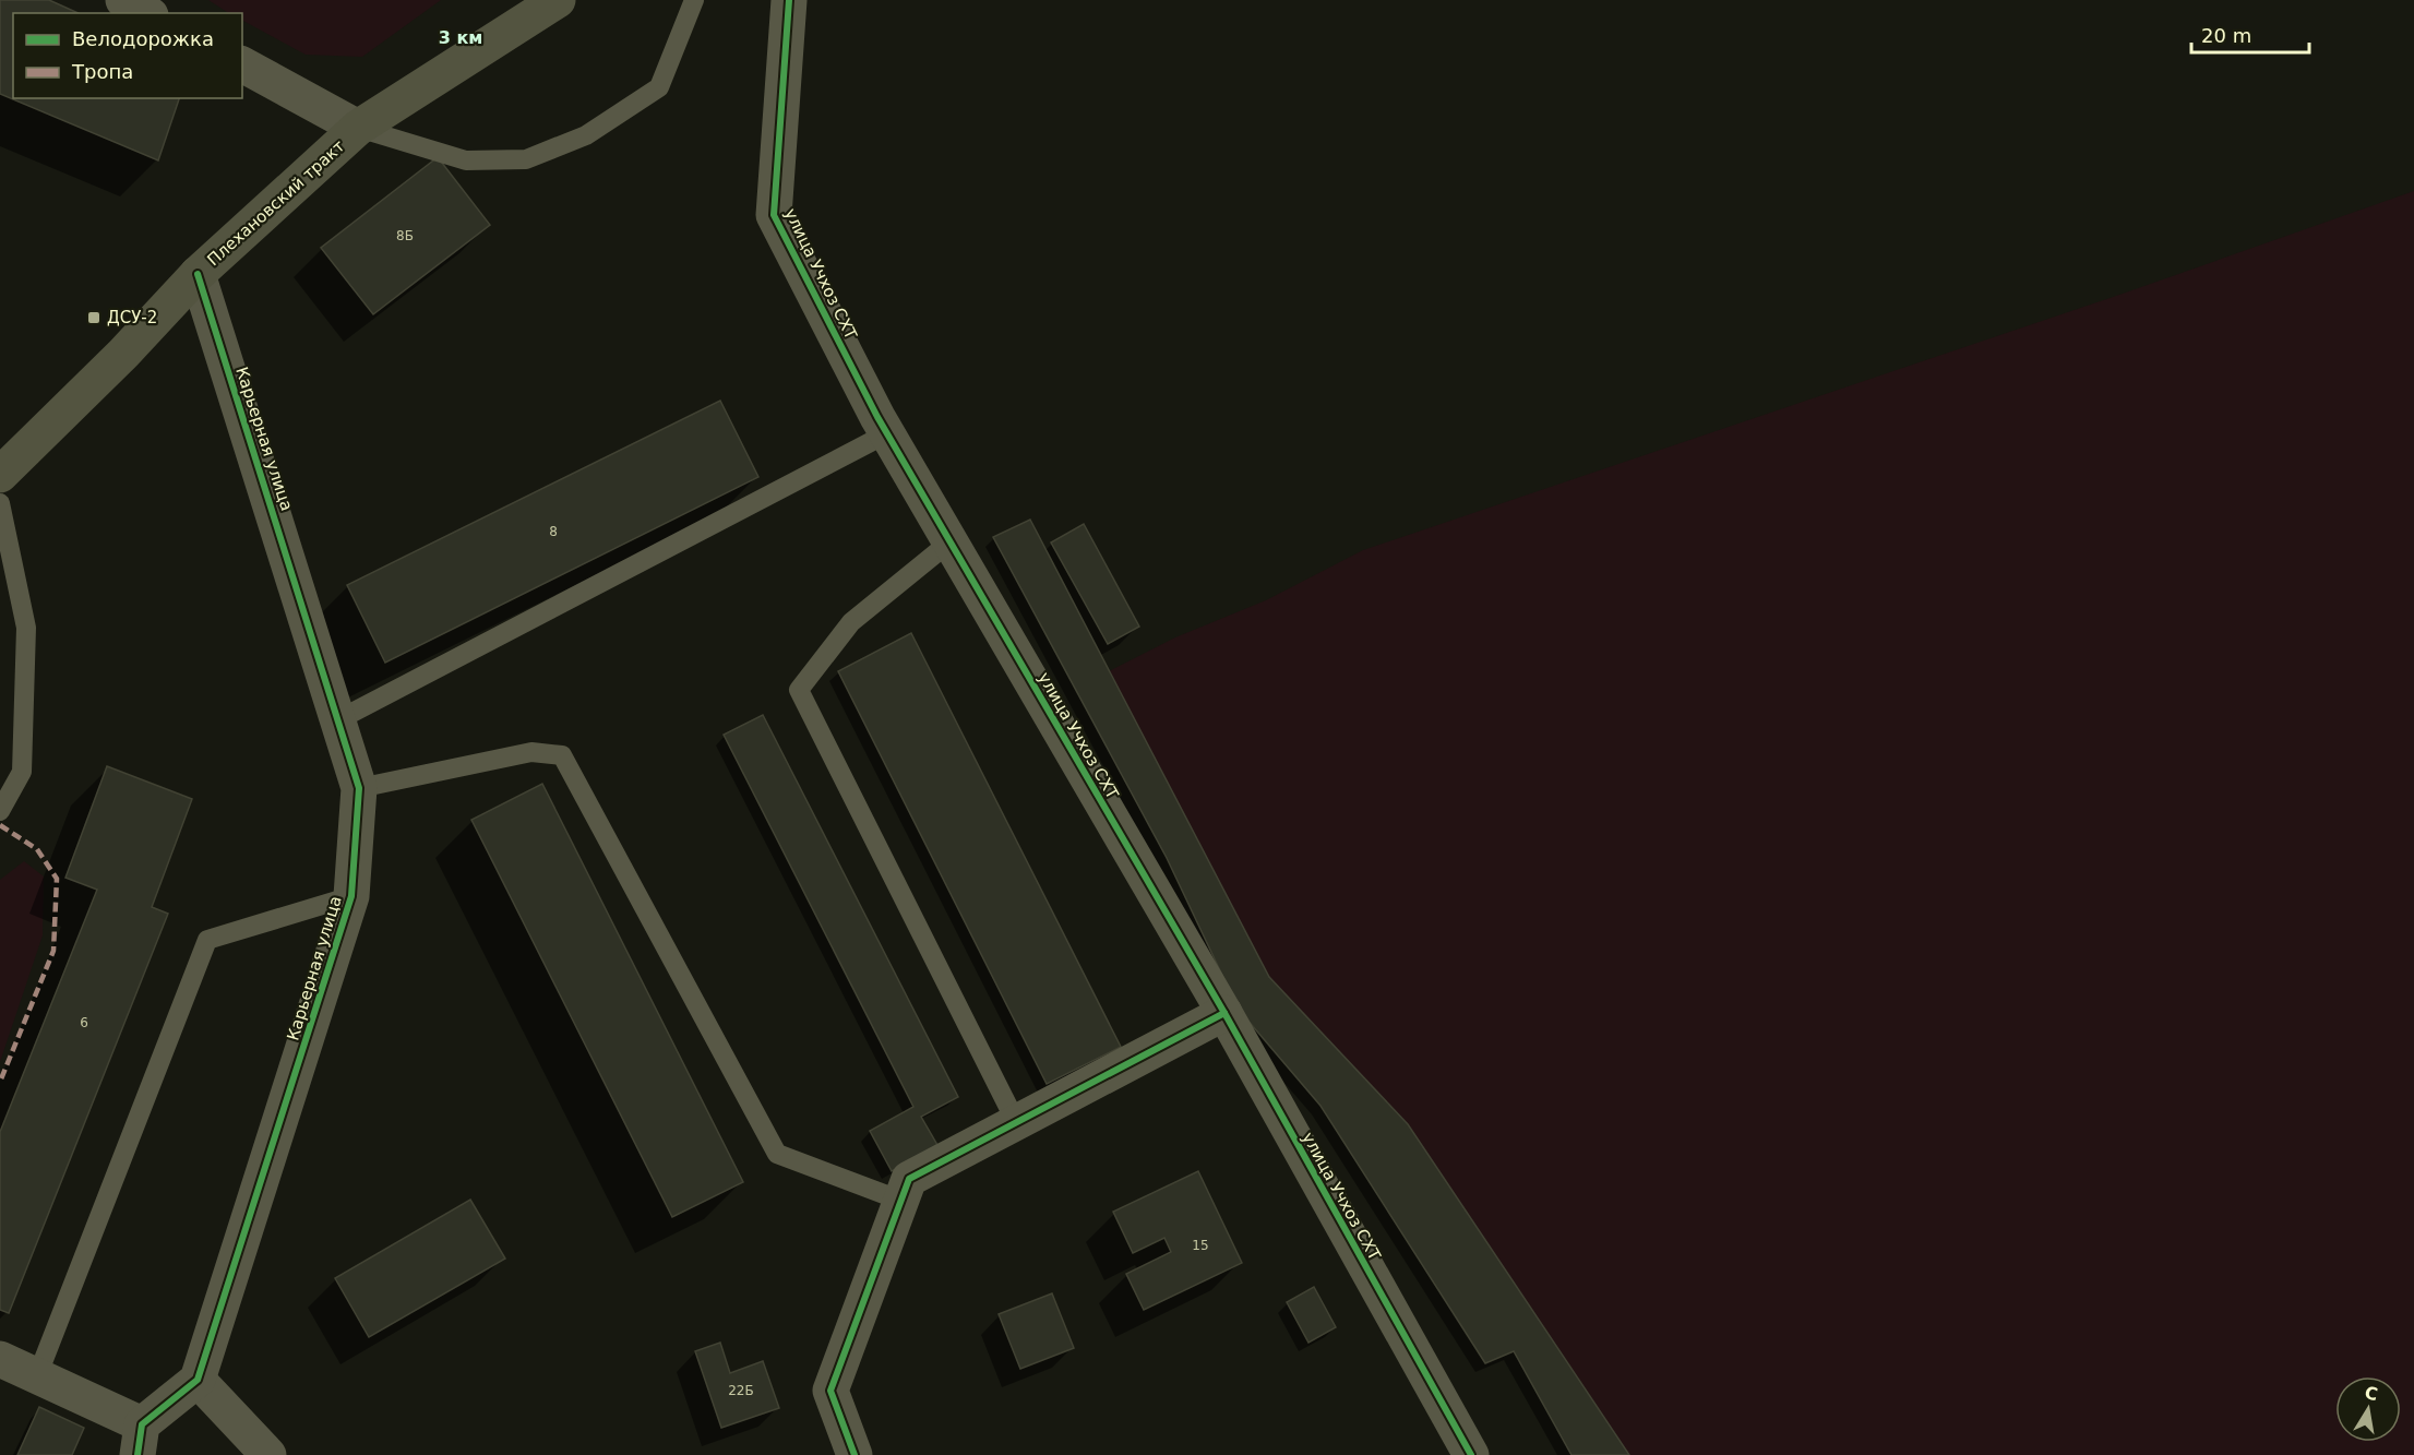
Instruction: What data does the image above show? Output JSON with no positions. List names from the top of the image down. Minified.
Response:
{"streets":{"street":["Плехановский тракт","улица Учхоз СХТ","Карьерная улица"]},"crossings":[["Плехановский тракт","Карьерная улица"]],"districts":["3 км"],"places":{"transit":["ДСУ-2"]},"house_numbers":["8Б","8","6","15","22Б"],"legend":["Велодорожка","Тропа"],"scale_bar":"20 m","north":"top"}
